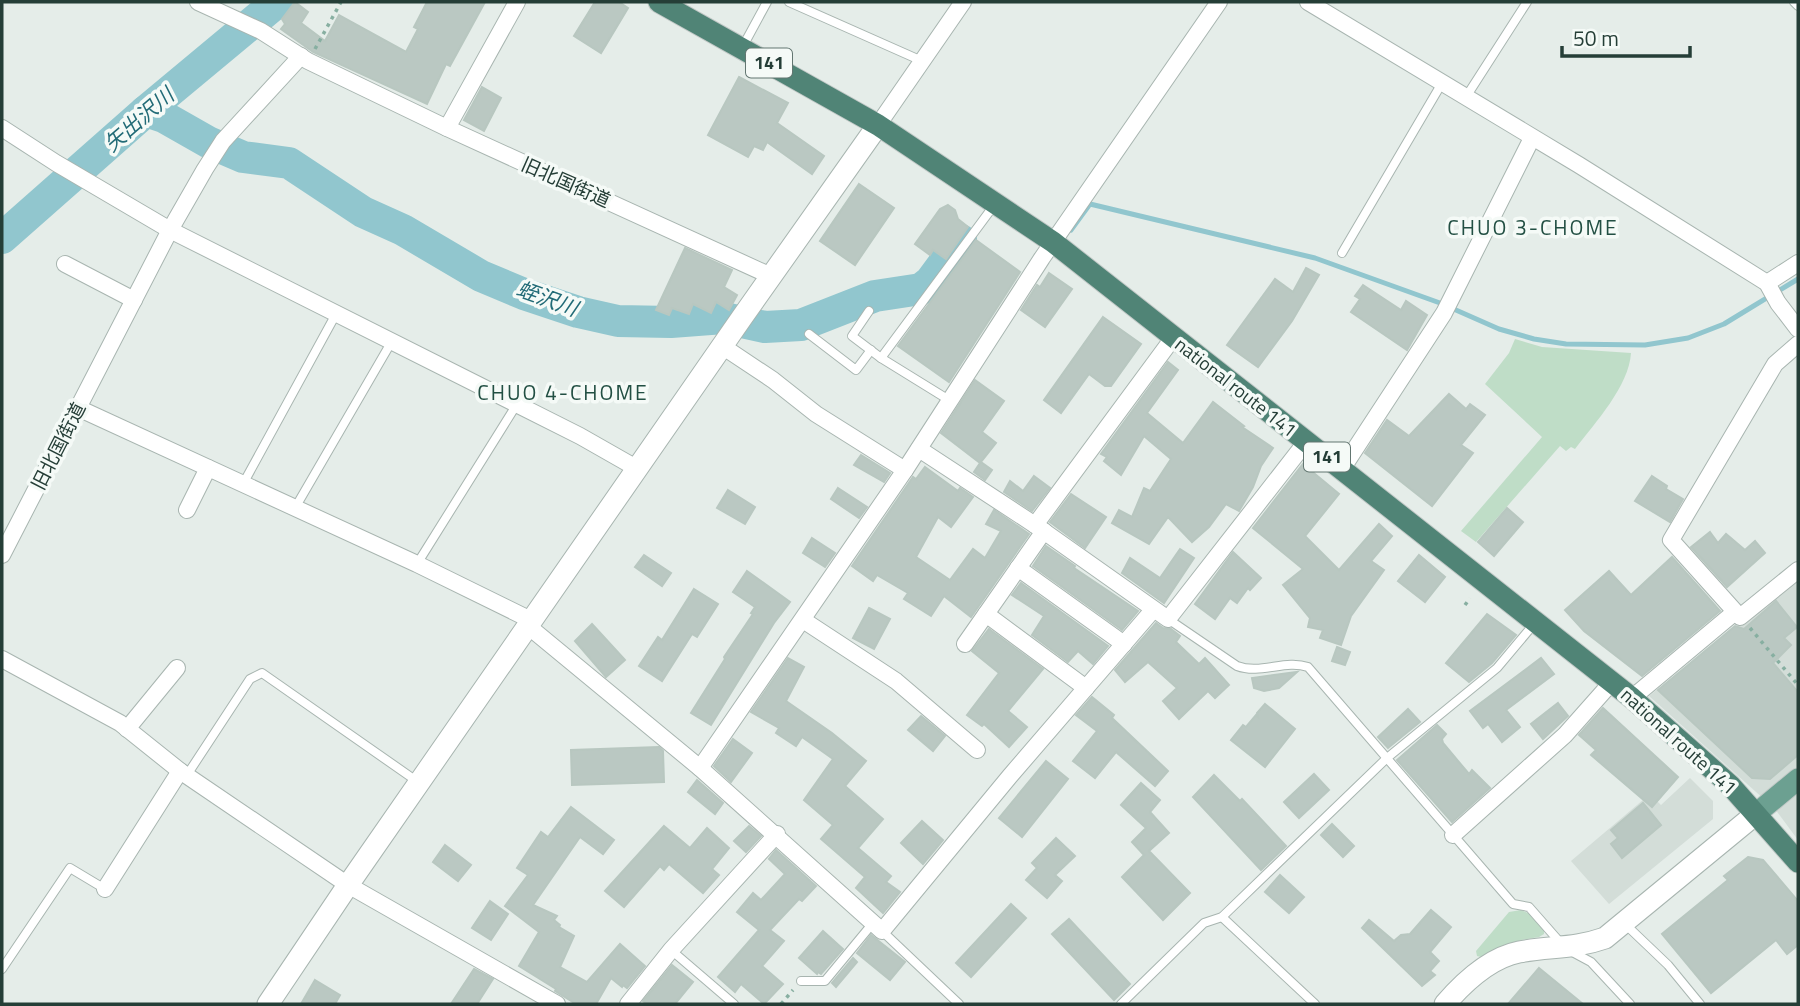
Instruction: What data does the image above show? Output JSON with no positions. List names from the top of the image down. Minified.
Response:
{"streets":{"highway":["141","national route 141"],"street":["旧北国街道"]},"districts":["CHUO 3-CHOME","CHUO 4-CHOME"],"water":["矢出沢川","蛭沢川"],"scale_bar":"50 m"}
